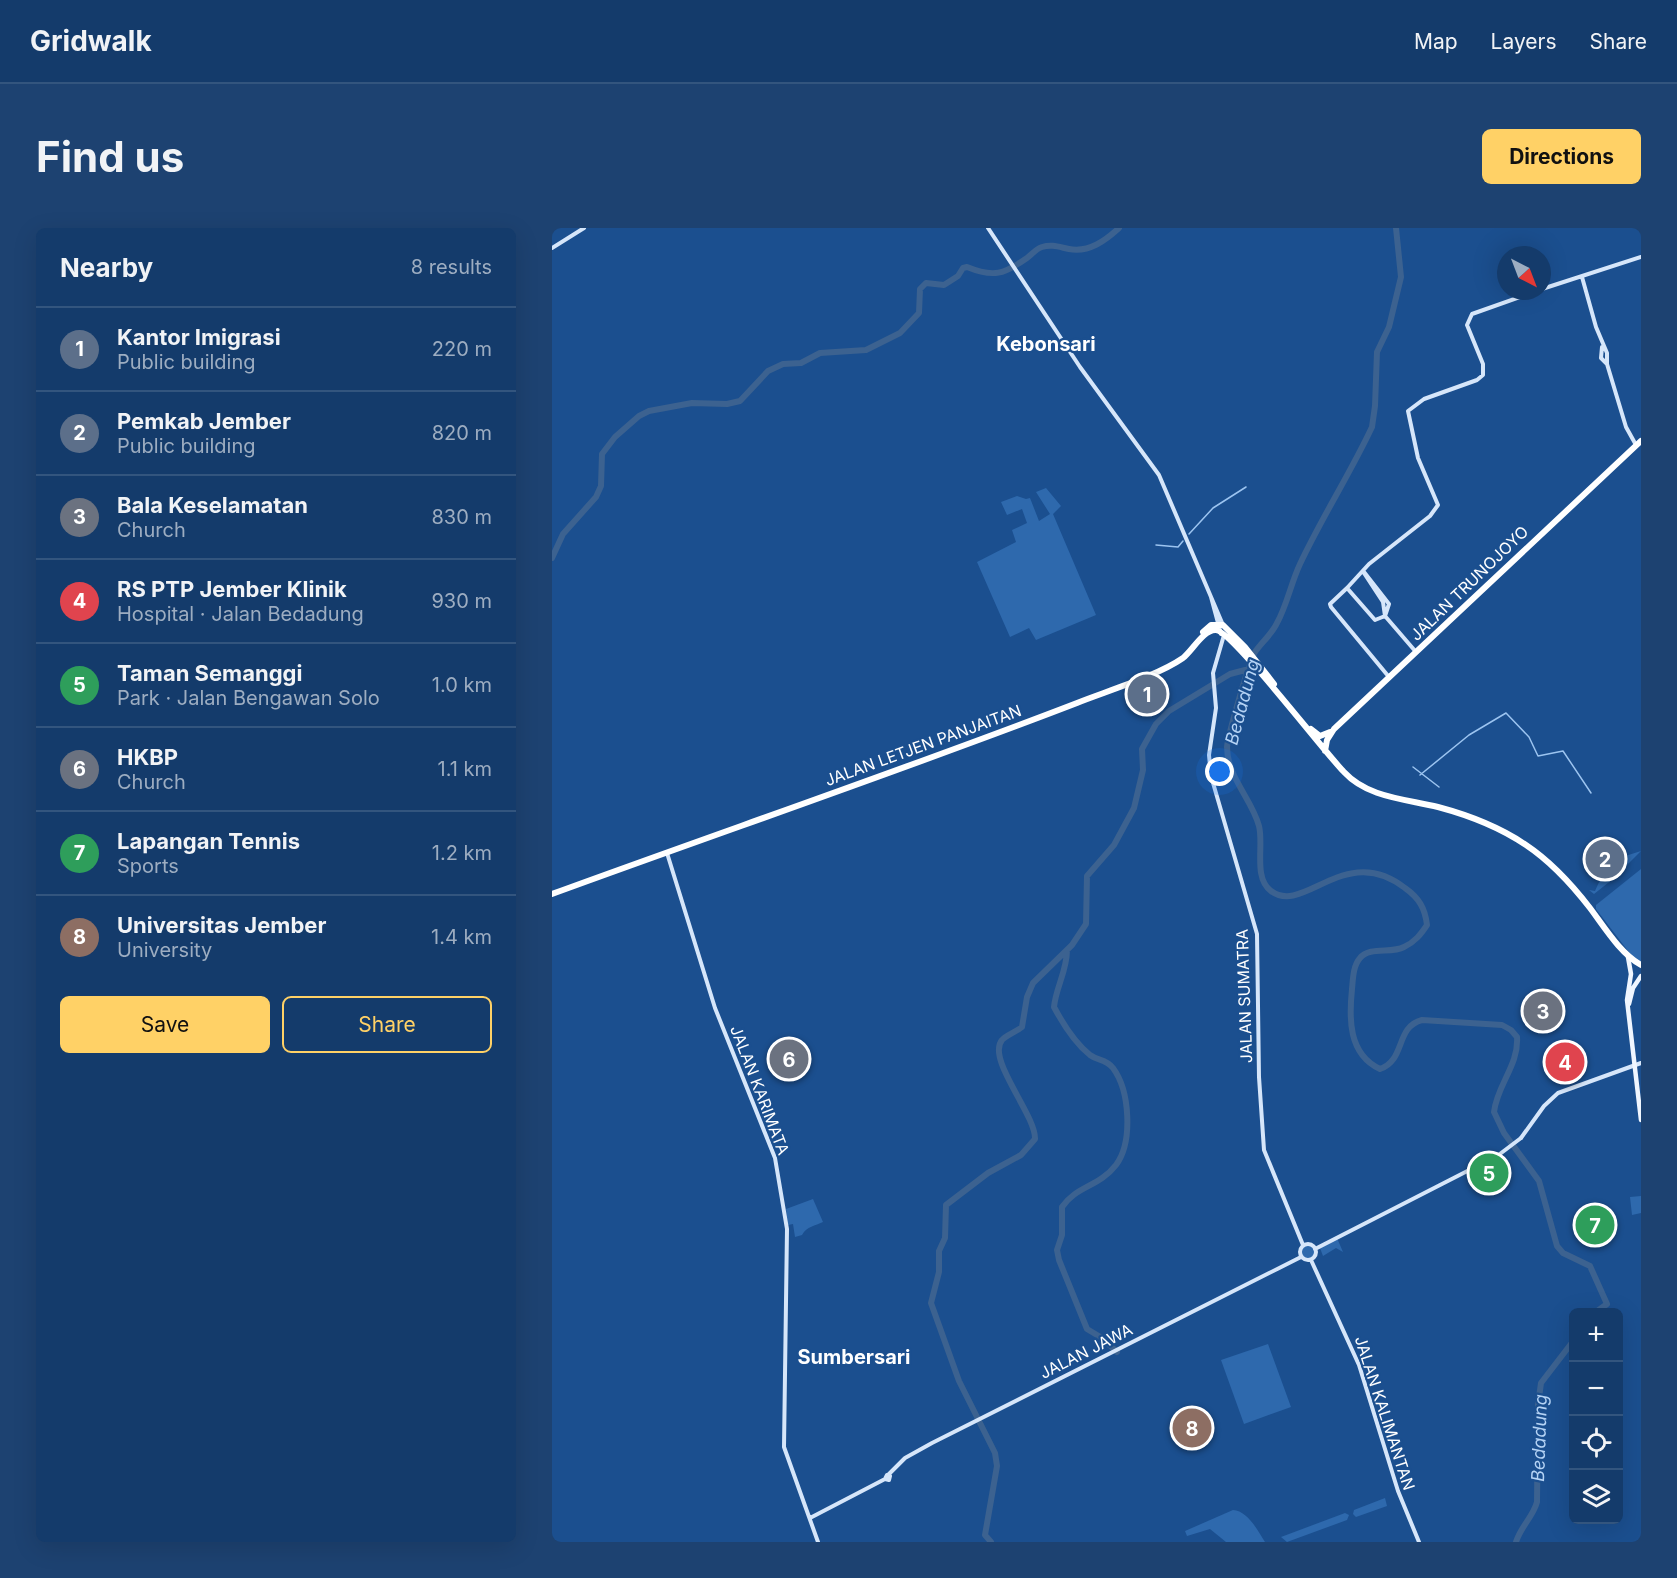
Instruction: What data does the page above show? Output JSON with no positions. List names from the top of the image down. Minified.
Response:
{"streets":{"highway":["JALAN TRUNOJOYO","JALAN LETJEN PANJAITAN"],"main road":["JALAN SUMATRA","JALAN KARIMATA","JALAN JAWA","JALAN KALIMANTAN"]},"crossings":[["JALAN LETJEN PANJAITAN","JALAN KARIMATA"],["JALAN SUMATRA","JALAN JAWA"],["JALAN SUMATRA","JALAN KALIMANTAN"],["JALAN KARIMATA","JALAN JAWA"],["JALAN JAWA","JALAN KALIMANTAN"]],"districts":["Kebonsari","Sumbersari"],"water":["Bedadung"],"north":"bottom right","page":{"header":"Gridwalk","nav":["Map","Layers","Share"],"buttons":["Directions",["Save","Share"]],"title":"Find us","heading":["Nearby","8 results"],"list":[{"mark":"1","name":"Kantor Imigrasi","note":"Public building","value":"220 m"},{"mark":"2","name":"Pemkab Jember","note":"Public building","value":"820 m"},{"mark":"3","name":"Bala Keselamatan","note":"Church","value":"830 m"},{"mark":"4","name":"RS PTP Jember Klinik","note":"Hospital · Jalan Bedadung","value":"930 m"},{"mark":"5","name":"Taman Semanggi","note":"Park · Jalan Bengawan Solo","value":"1.0 km"},{"mark":"6","name":"HKBP","note":"Church","value":"1.1 km"},{"mark":"7","name":"Lapangan Tennis","note":"Sports","value":"1.2 km"},{"mark":"8","name":"Universitas Jember","note":"University","value":"1.4 km"}],"pins":["1","2","3","6","4","5","7","8"],"map_buttons":["+","−"]}}
